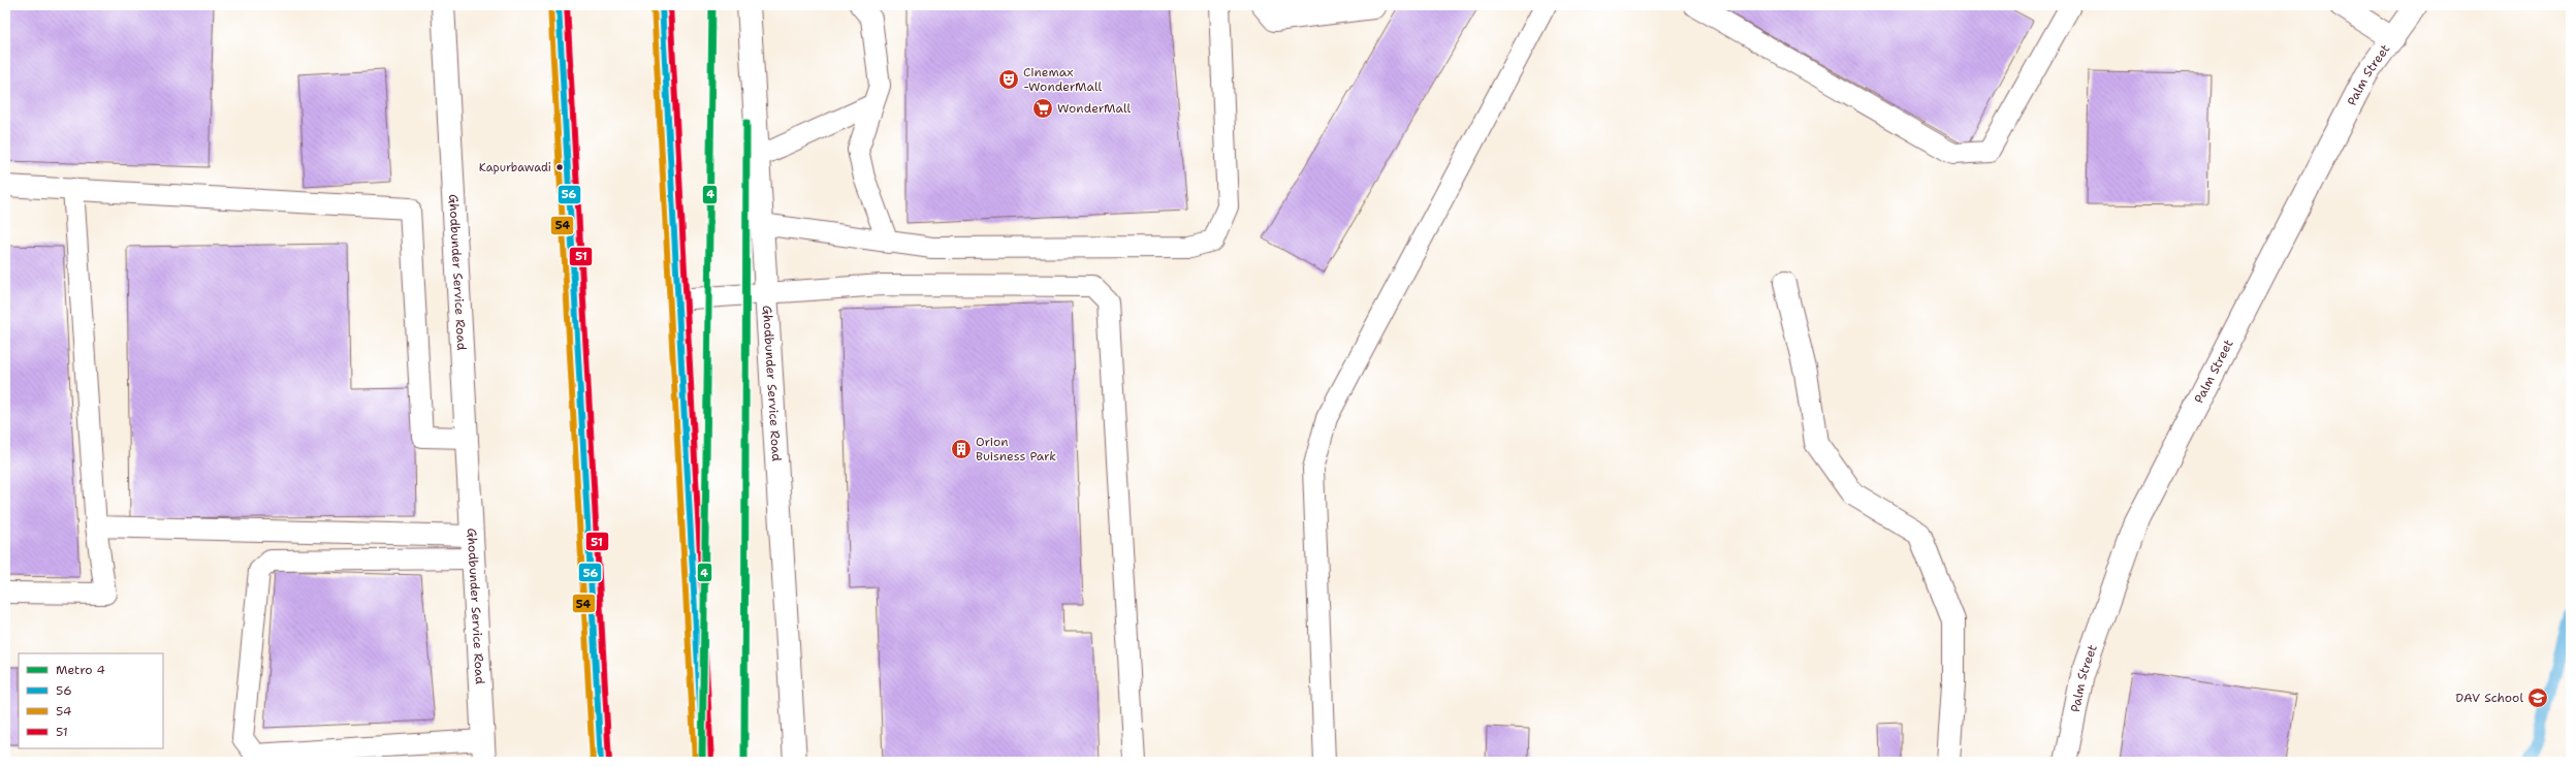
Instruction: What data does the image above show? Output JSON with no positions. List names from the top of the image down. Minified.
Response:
{"streets":{"street":["Palm Street","Ghodbunder Service Road"]},"places":{"theatre":["Cinemax -WonderMall"],"supermarket":["WonderMall"],"other":["Kapurbawadi"],"building":["Orion Buisness Park"],"school or university":["DAV School"]},"lines":["metro line 4","transit line 56","transit line 54","transit line 51"],"legend":["Metro 4","56","54","51"]}
